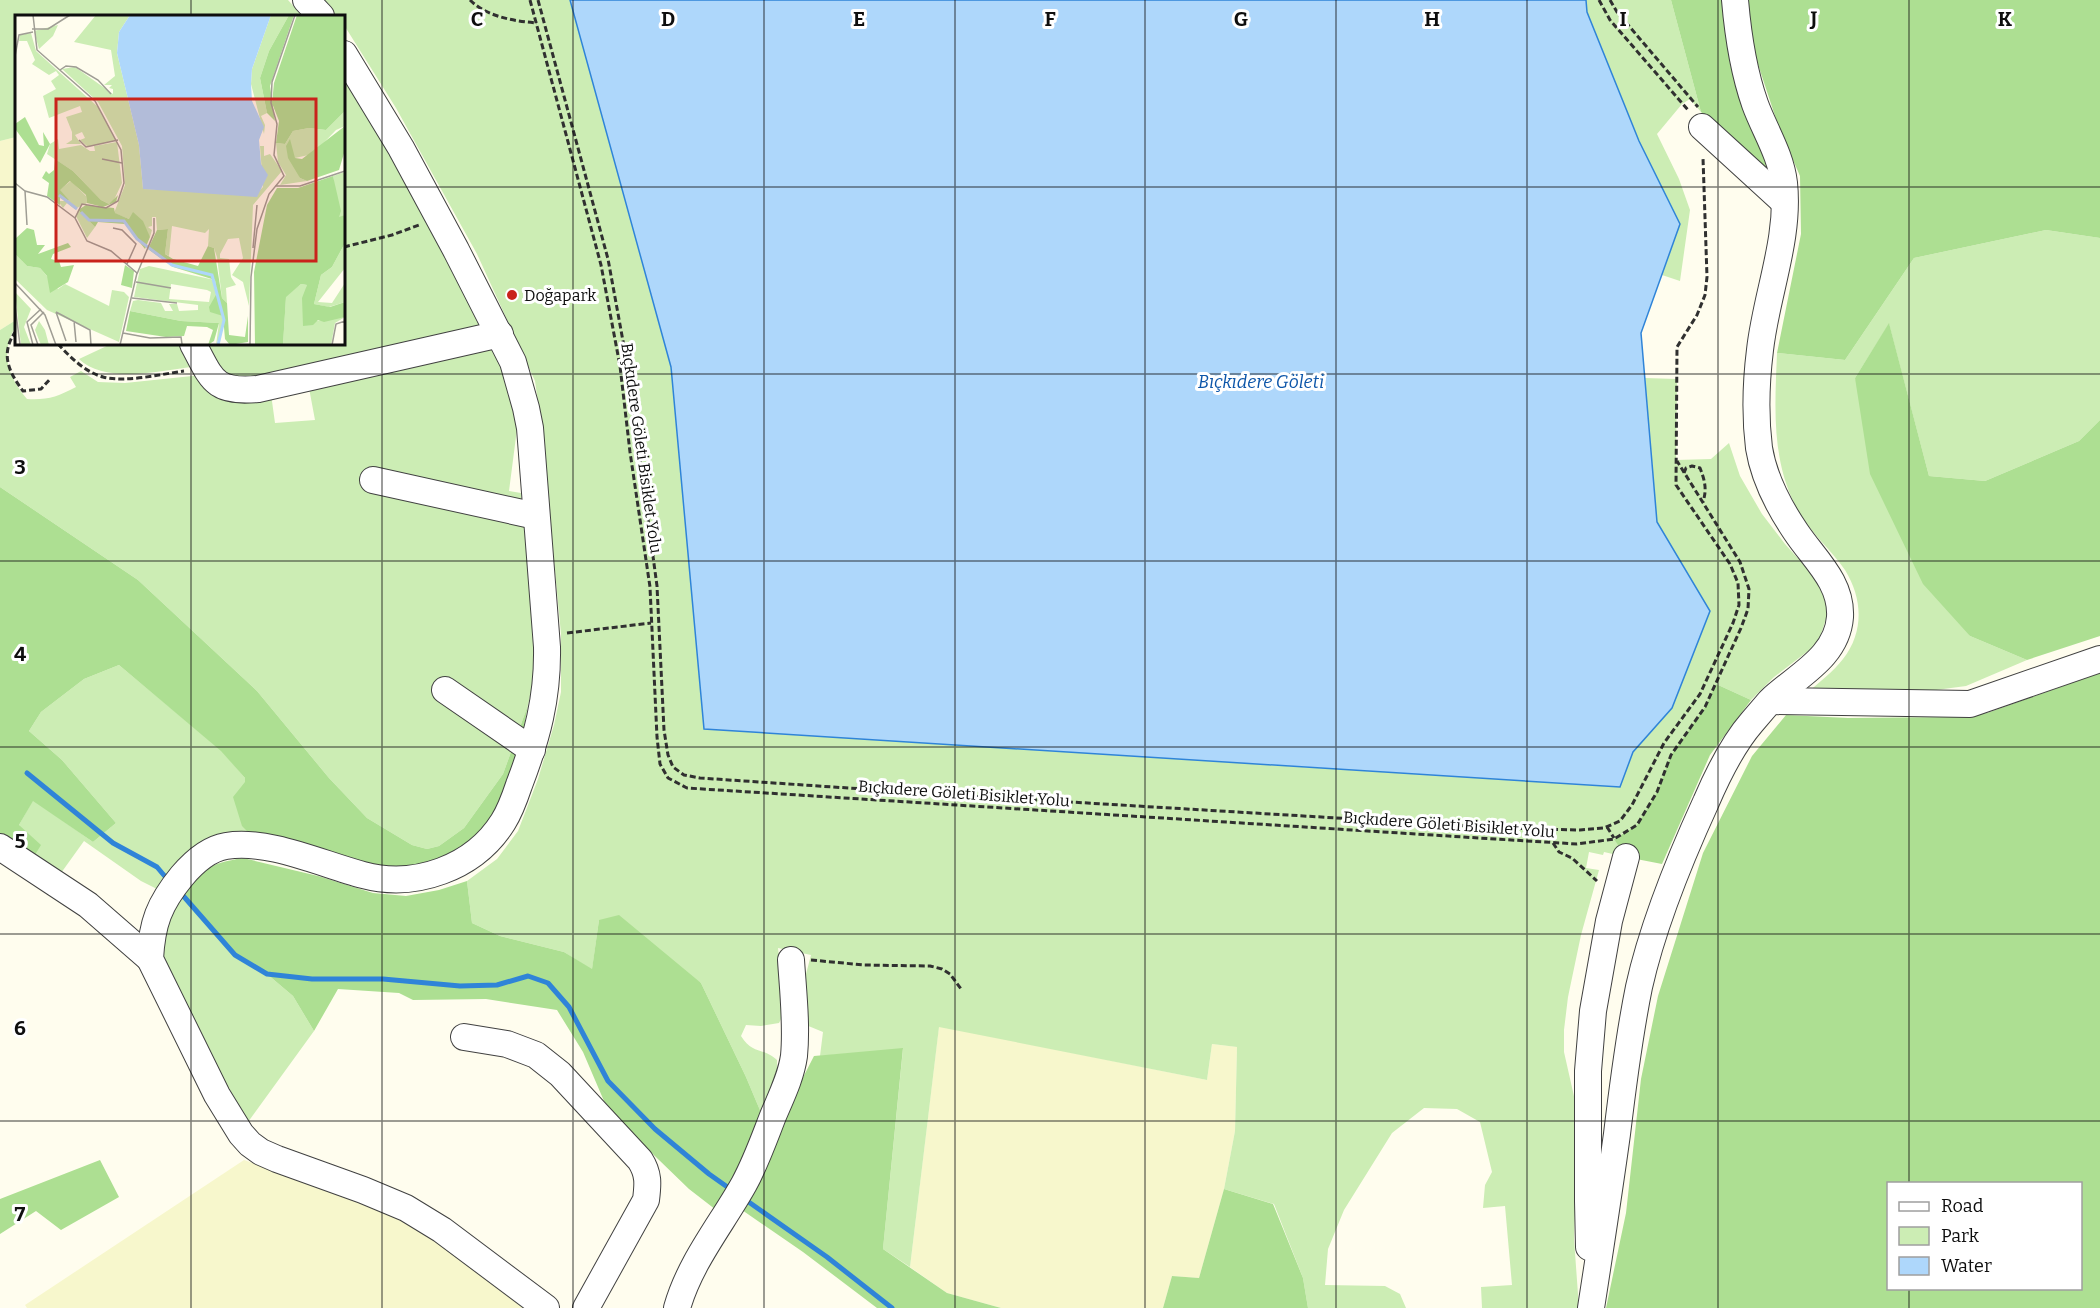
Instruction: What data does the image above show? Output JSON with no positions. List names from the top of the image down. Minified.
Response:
{"streets":{"path":["Bıçkıdere Göleti Bisiklet Yolu"]},"water":["Bıçkıdere Göleti"],"places":["Doğapark"],"legend":["Road","Park","Water"],"grid":{"columns":["C","D","E","F","G","H","I","J","K"],"rows":["3","4","5","6","7"]}}
